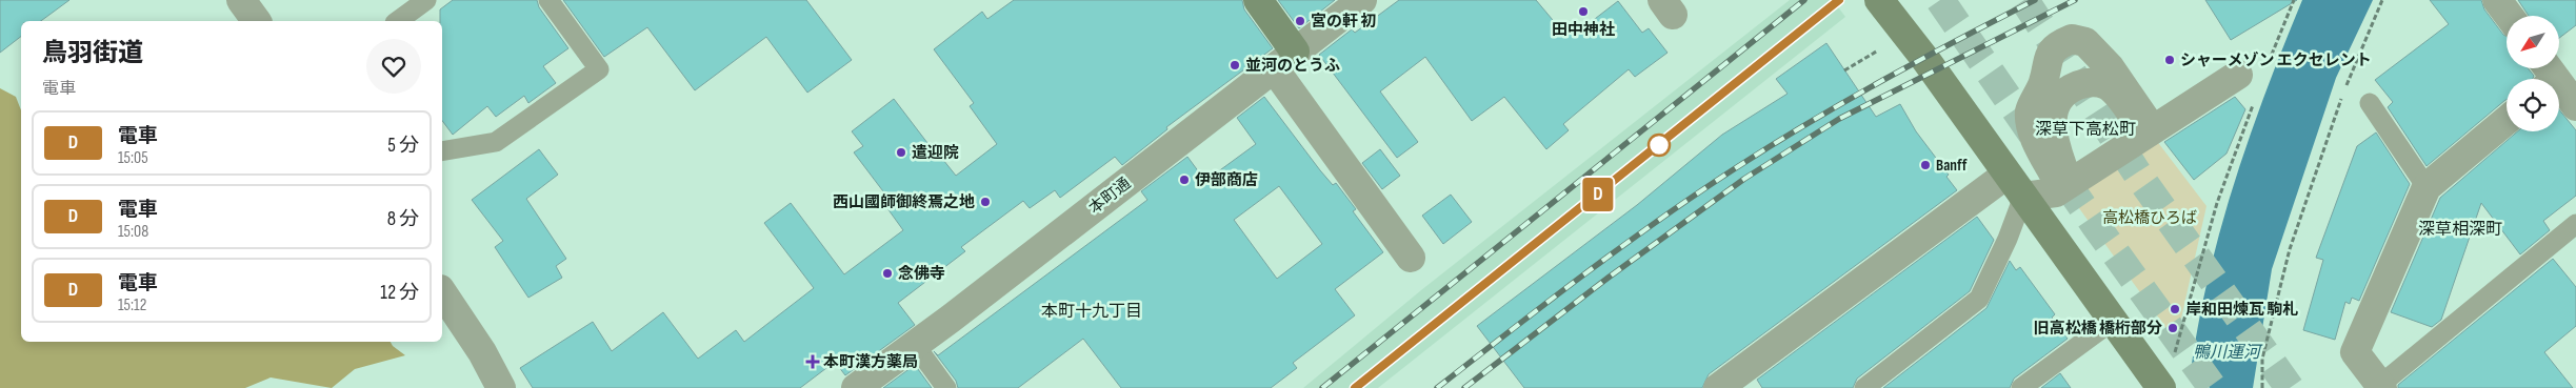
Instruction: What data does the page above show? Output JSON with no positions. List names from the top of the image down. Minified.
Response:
{"streets":{"street":["本町通"]},"districts":["深草下高松町","深草相深町","本町十九丁目"],"water":["鴨川運河"],"parks":["高松橋ひろば"],"places":{"other":["田中神社","宮の軒 初","シャーメゾン エクセレント","並河のとうふ","遣迎院","Banff","伊部商店","西山國師御終焉之地","念佛寺","岸和田煉瓦 駒札","旧高松橋 橋桁部分"],"health":["本町漢方薬局"]},"north":"bottom left","page":{"on_map":"D","heading":["鳥羽街道","電車"],"list":[{"mark":"D","name":"電車","note":"15:05","value":"5 分"},{"mark":"D","name":"電車","note":"15:08","value":"8 分"},{"mark":"D","name":"電車","note":"15:12","value":"12 分"}]}}
